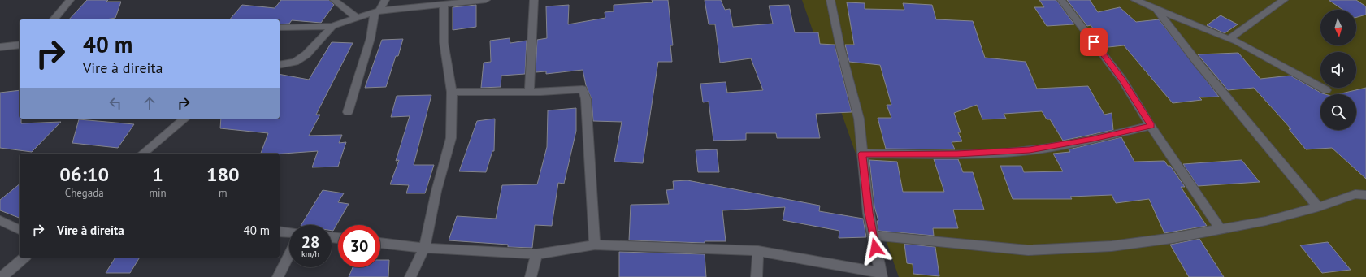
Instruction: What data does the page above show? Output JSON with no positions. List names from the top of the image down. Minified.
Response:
{"north":"bottom","page":{"turn":["40 m","Vire à direita"],"eta":["06:10","Chegada","1","min","180","m"],"list":[{"name":"Vire à direita","value":"40 m"}],"speed":"28 km/h","limit":"30"}}
